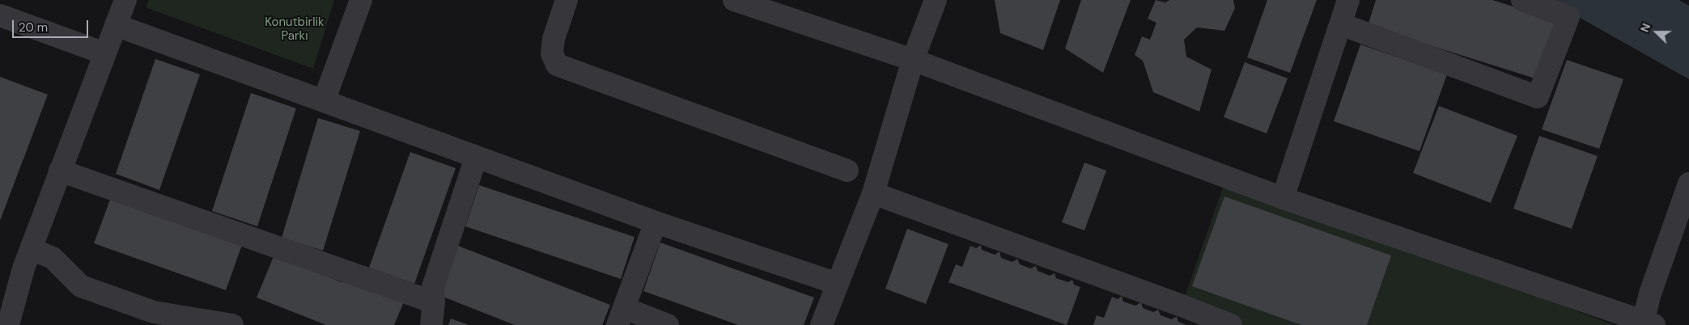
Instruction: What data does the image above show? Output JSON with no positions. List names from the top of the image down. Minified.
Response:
{"parks":["Konutbirlik Parkı"],"scale_bar":"20 m","north":"left"}
